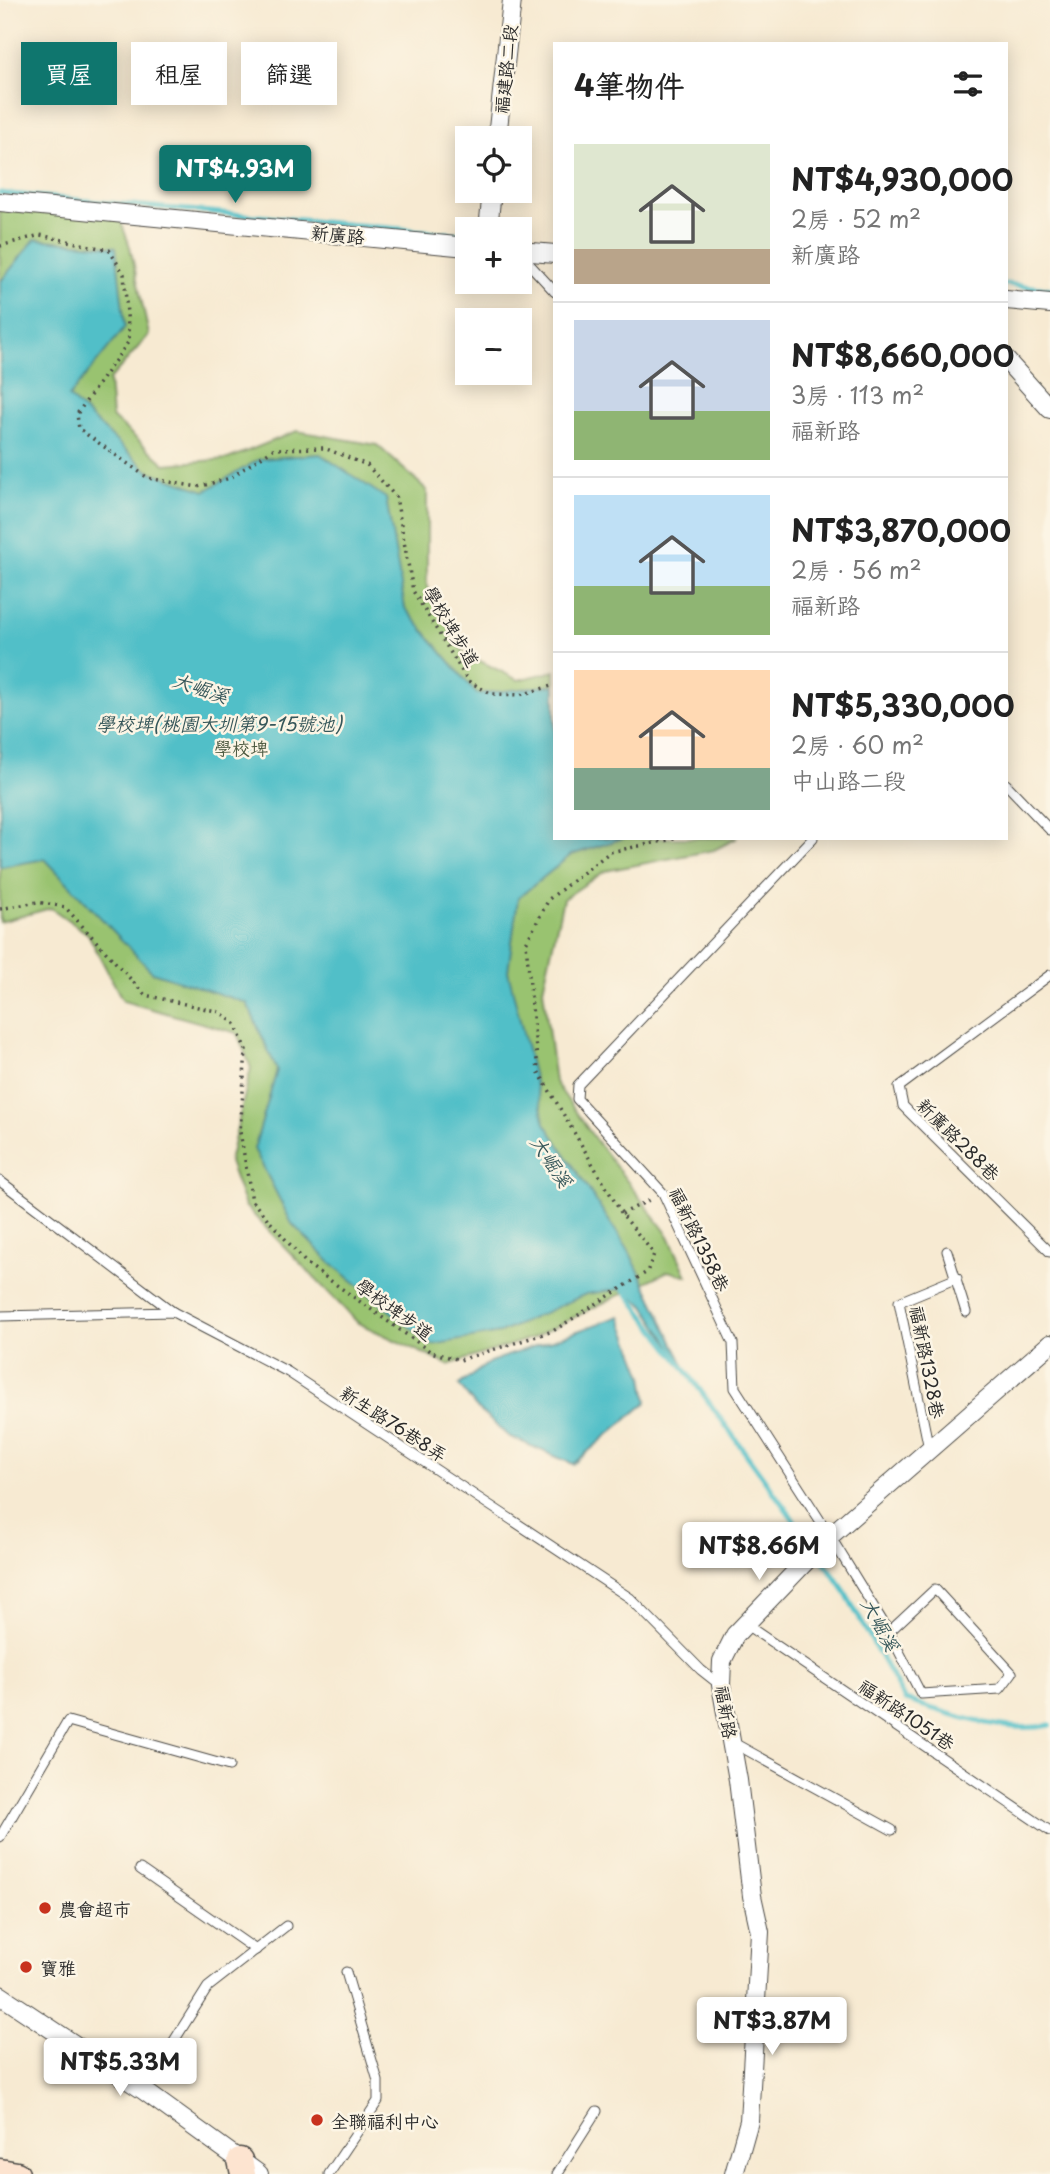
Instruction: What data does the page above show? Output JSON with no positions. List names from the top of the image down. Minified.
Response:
{"streets":{"street":["福建路二段","新廣路","福新路"],"lane":["新廣路288巷","福新路1358巷","福新路1328巷","新生路76巷8弄","福新路1051巷"],"path":["學校埤步道"]},"crossings":[["福新路1358巷","福新路"],["福新路1328巷","福新路"],["新生路76巷8弄","福新路"],["福新路","福新路1051巷"]],"water":["大崛溪","學校埤(桃園大圳第9-15號池)"],"parks":["學校埤"],"places":["農會超市","寶雅","全聯福利中心"],"page":{"chip":["買屋","租屋","篩選"],"heading":"4筆物件","map_buttons":["+","−"],"list":[{"name":"NT$4,930,000","note":"2房 · 52 m² · 新廣路"},{"name":"NT$8,660,000","note":"3房 · 113 m² · 福新路"},{"name":"NT$3,870,000","note":"2房 · 56 m² · 福新路"},{"name":"NT$5,330,000","note":"2房 · 60 m² · 中山路二段"}],"price":["NT$4.93M","NT$8.66M","NT$3.87M","NT$5.33M"]}}
